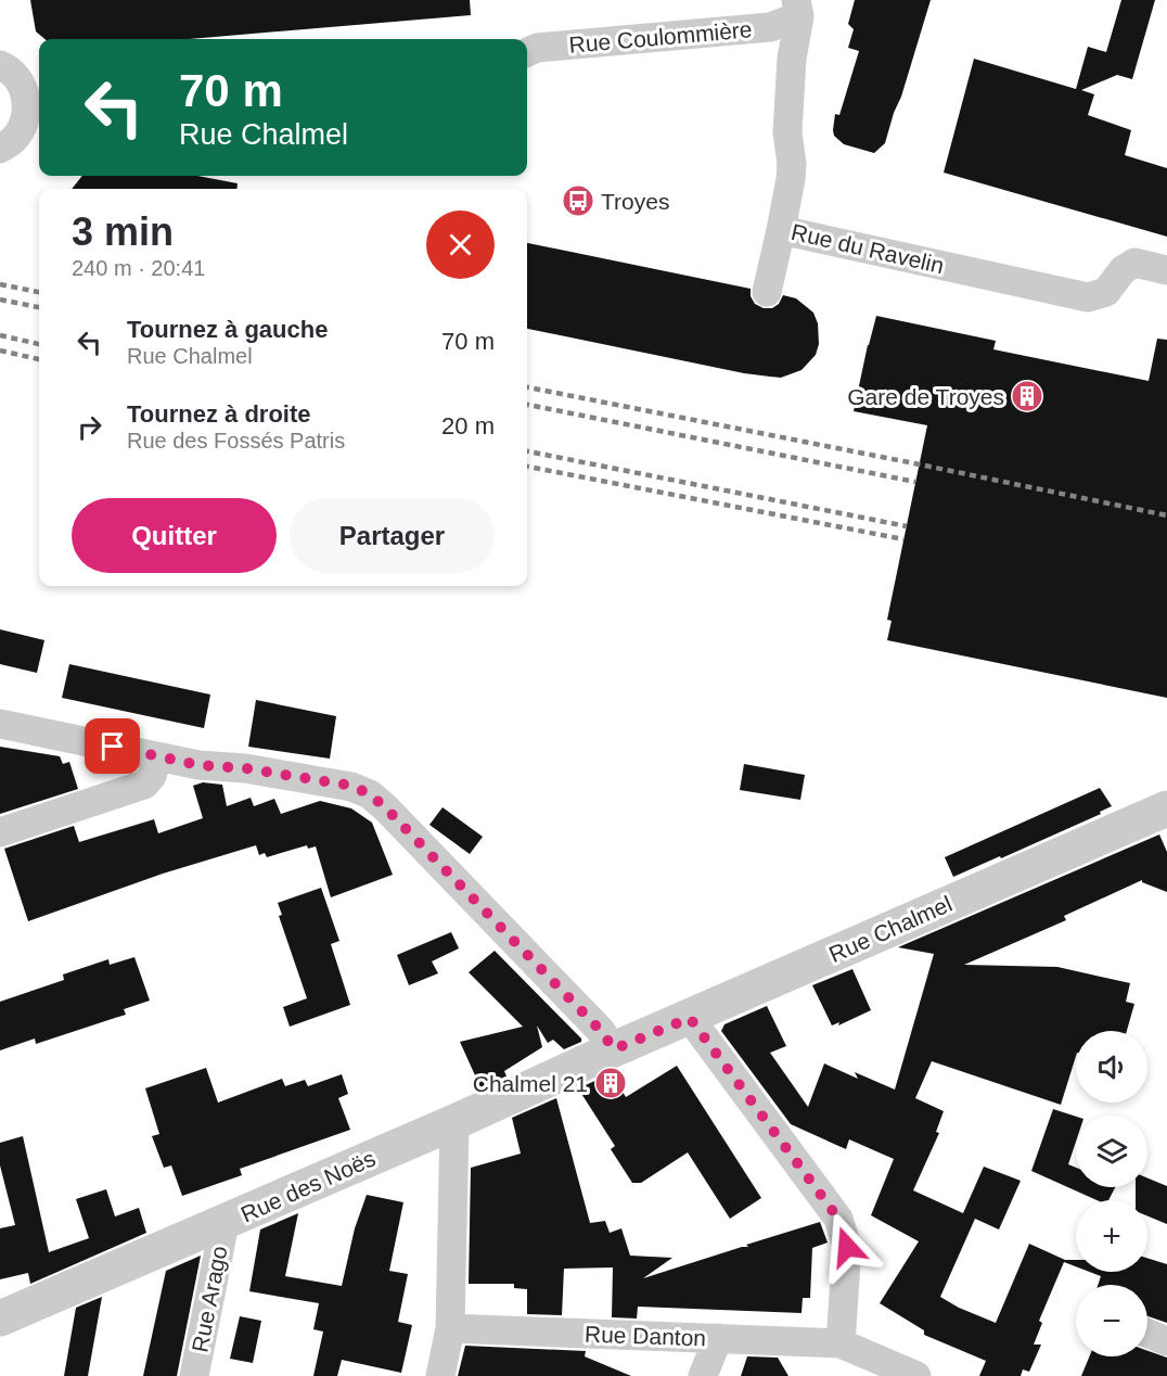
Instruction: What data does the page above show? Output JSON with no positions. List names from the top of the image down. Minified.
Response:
{"streets":{"street":["Rue Coulommière","Rue du Ravelin","Rue Chalmel","Rue des Noës","Rue Arago","Rue Danton"]},"crossings":[["Rue Coulommière","Rue du Ravelin"],["Rue Chalmel","Rue des Noës"],["Rue des Noës","Rue Arago"]],"places":{"bus stop":["Troyes"],"building":["Gare de Troyes","Chalmel 21"]},"page":{"turn":["70 m","Rue Chalmel"],"heading":["3 min","240 m · 20:41"],"list":[{"name":"Tournez à gauche","note":"Rue Chalmel","value":"70 m"},{"name":"Tournez à droite","note":"Rue des Fossés Patris","value":"20 m"}],"buttons":["Quitter","Partager"],"map_buttons":["+","−"]}}
